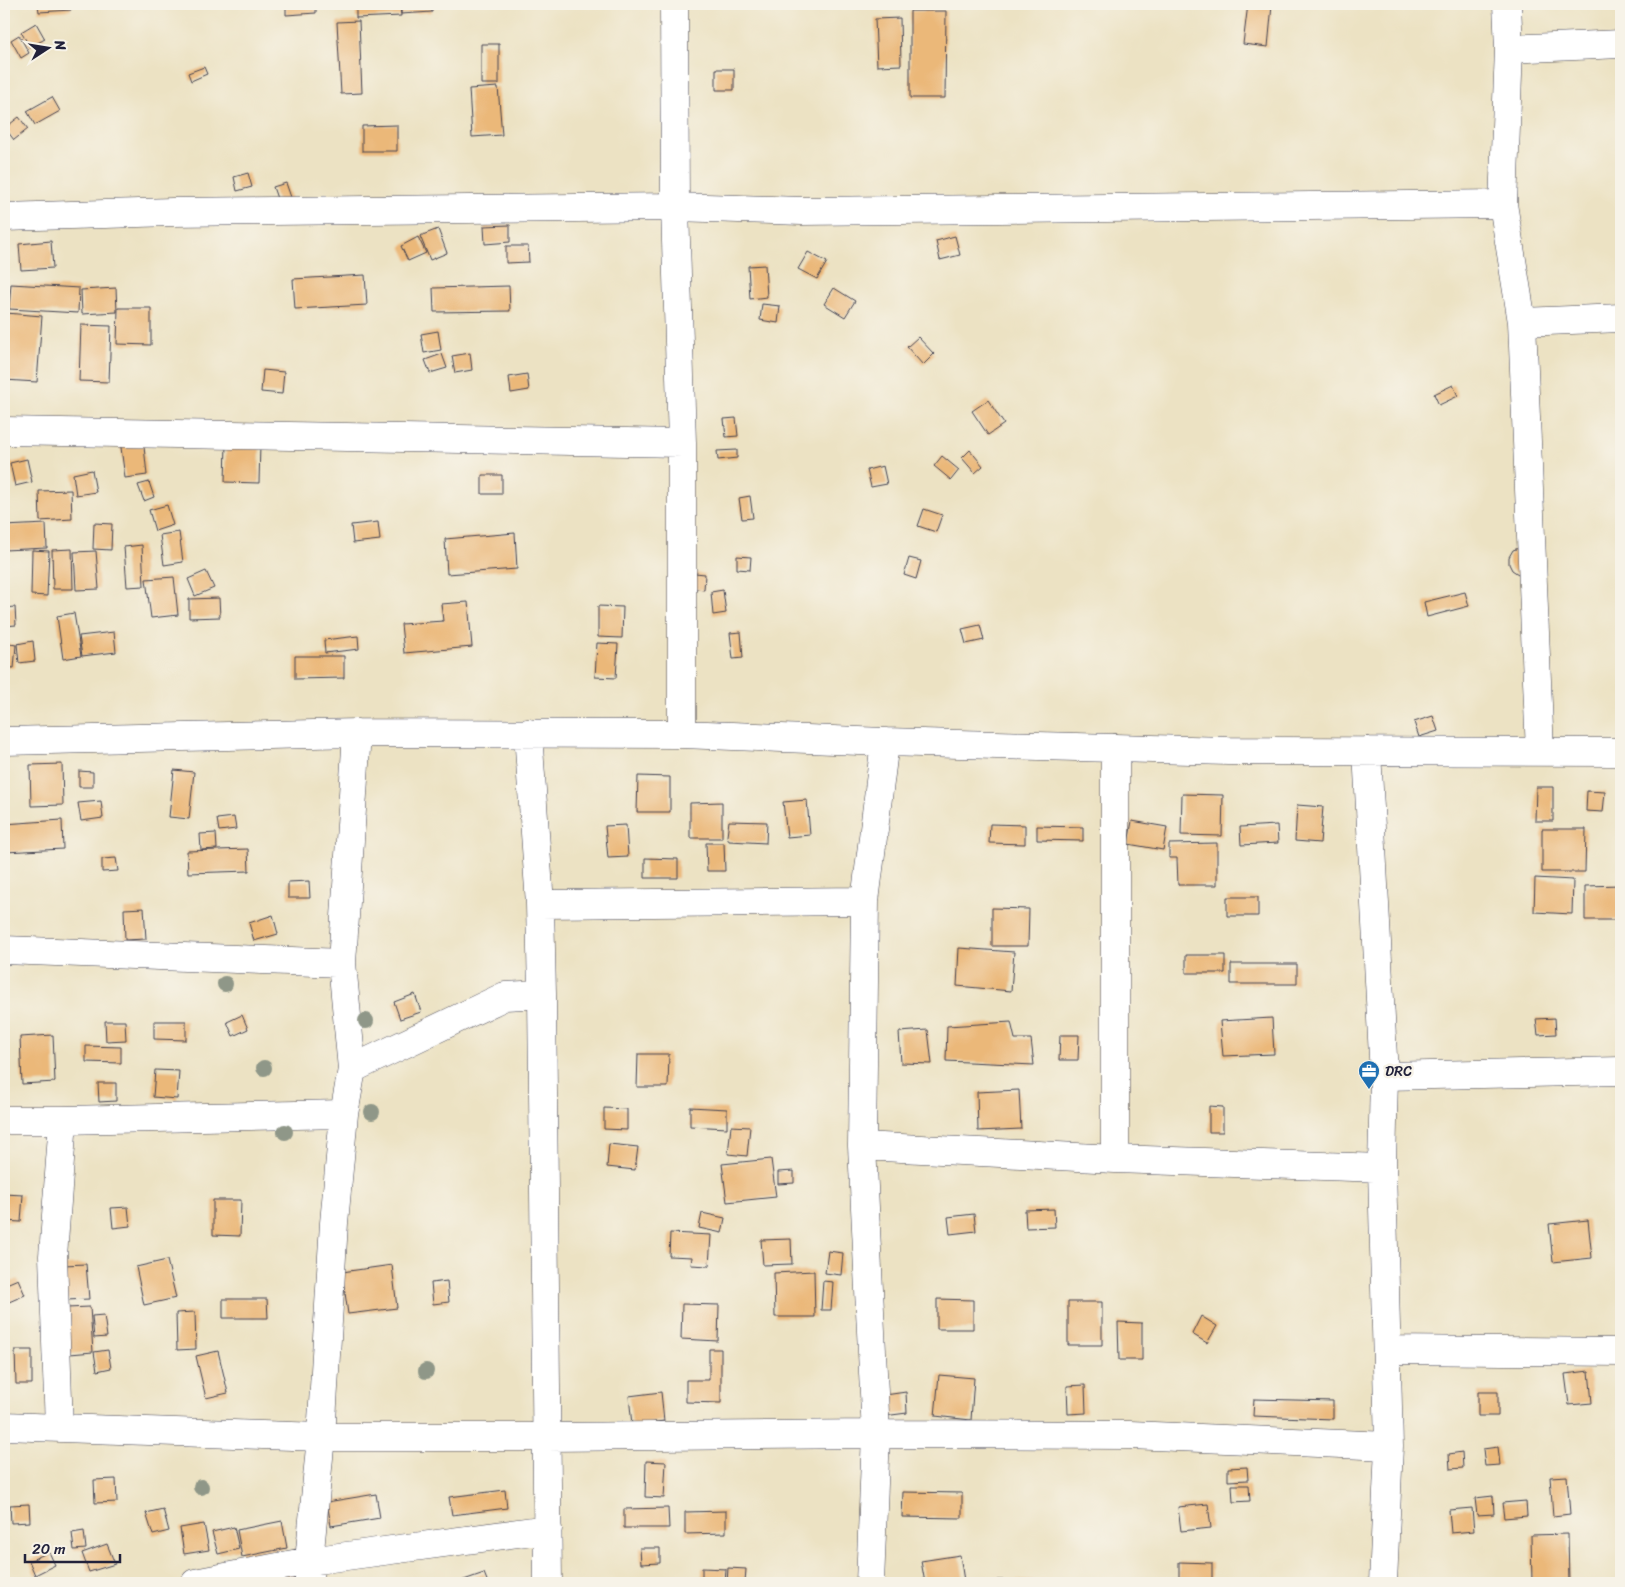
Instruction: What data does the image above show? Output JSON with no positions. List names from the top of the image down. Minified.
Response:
{"places":{"office":["DRC"]},"scale_bar":"20 m","north":"right"}
